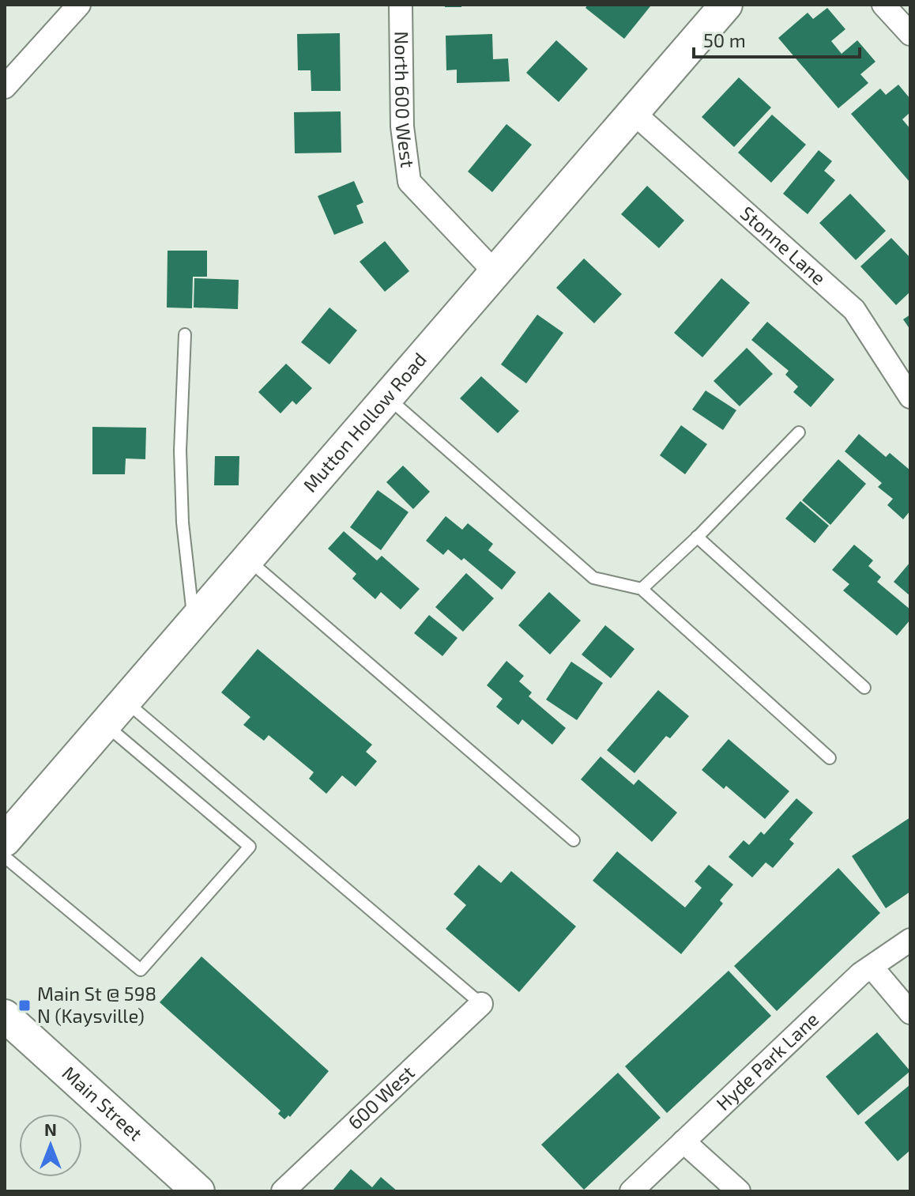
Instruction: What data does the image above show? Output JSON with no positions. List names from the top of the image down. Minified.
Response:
{"streets":{"street":["North 600 West","Stonne Lane","Mutton Hollow Road","Hyde Park Lane","600 West","Main Street"]},"crossings":[["North 600 West","Mutton Hollow Road"],["Stonne Lane","Mutton Hollow Road"]],"places":{"transit":["Main St @ 598 N (Kaysville)"]},"scale_bar":"50 m","north":"top"}
